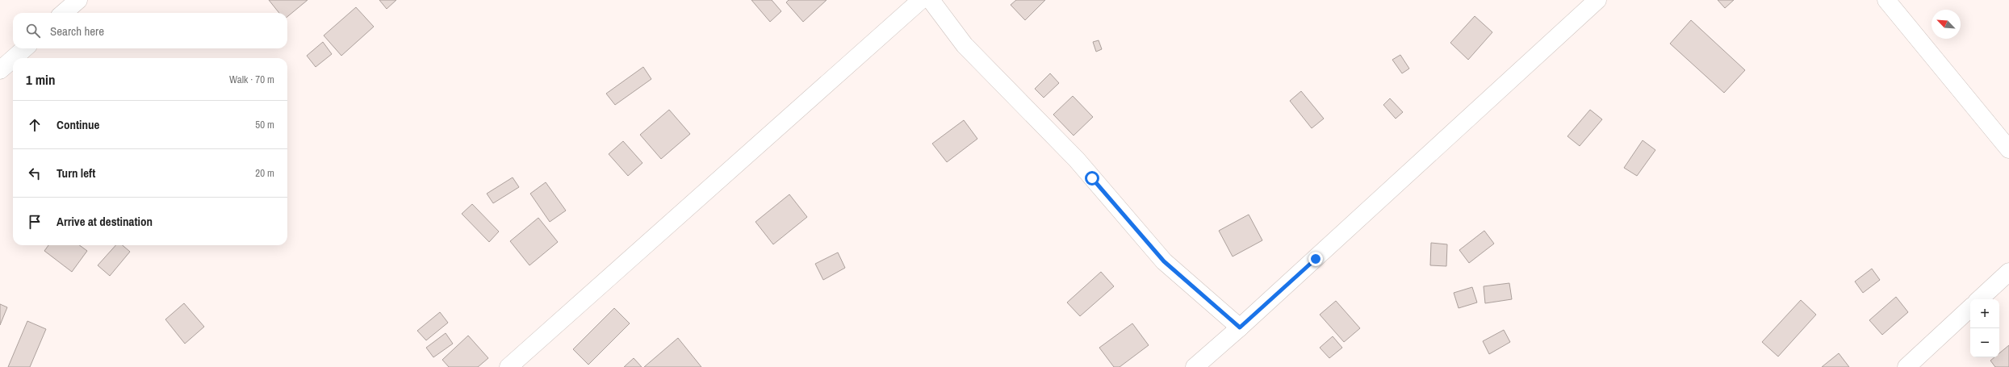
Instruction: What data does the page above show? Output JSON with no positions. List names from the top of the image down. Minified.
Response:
{"north":"top left","page":{"search":"Search here","heading":["1 min","Walk · 70 m"],"list":[["Continue","50 m"],["Turn left","20 m"],"Arrive at destination"],"map_buttons":["+","−"]}}
